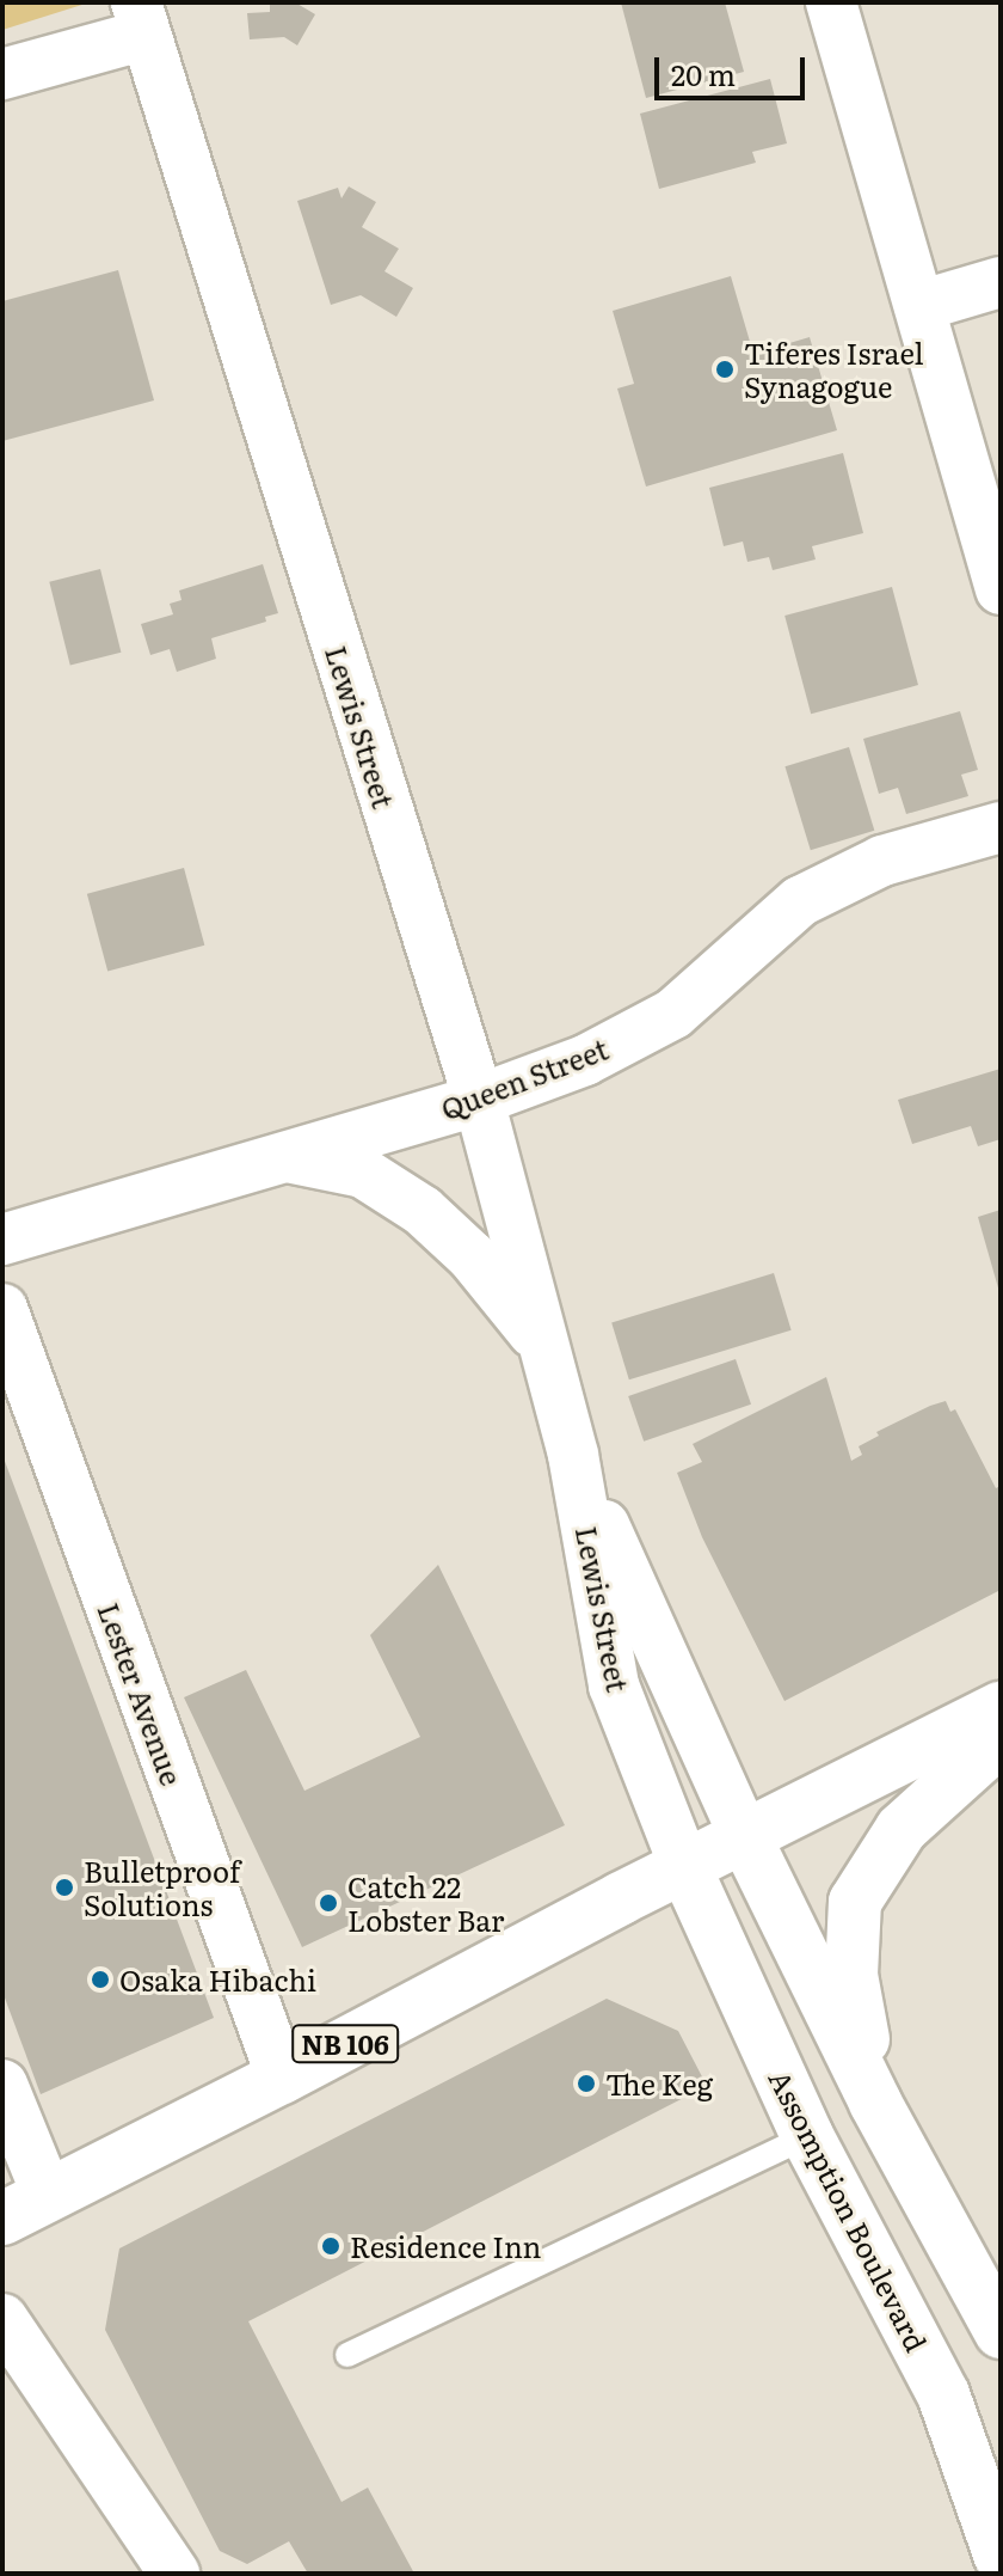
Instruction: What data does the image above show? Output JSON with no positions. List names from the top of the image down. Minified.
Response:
{"streets":{"main road":["NB 106","Assomption Boulevard"],"street":["Lewis Street","Queen Street","Lester Avenue"]},"crossings":[["Lewis Street","Queen Street"],["Lewis Street","NB 106"],["Lewis Street","Assomption Boulevard"],["Lester Avenue","NB 106"],["NB 106","Assomption Boulevard"]],"places":["Tiferes Israel Synagogue","Bulletproof Solutions","Catch 22 Lobster Bar","Osaka Hibachi","The Keg","Residence Inn"],"scale_bar":"20 m"}
